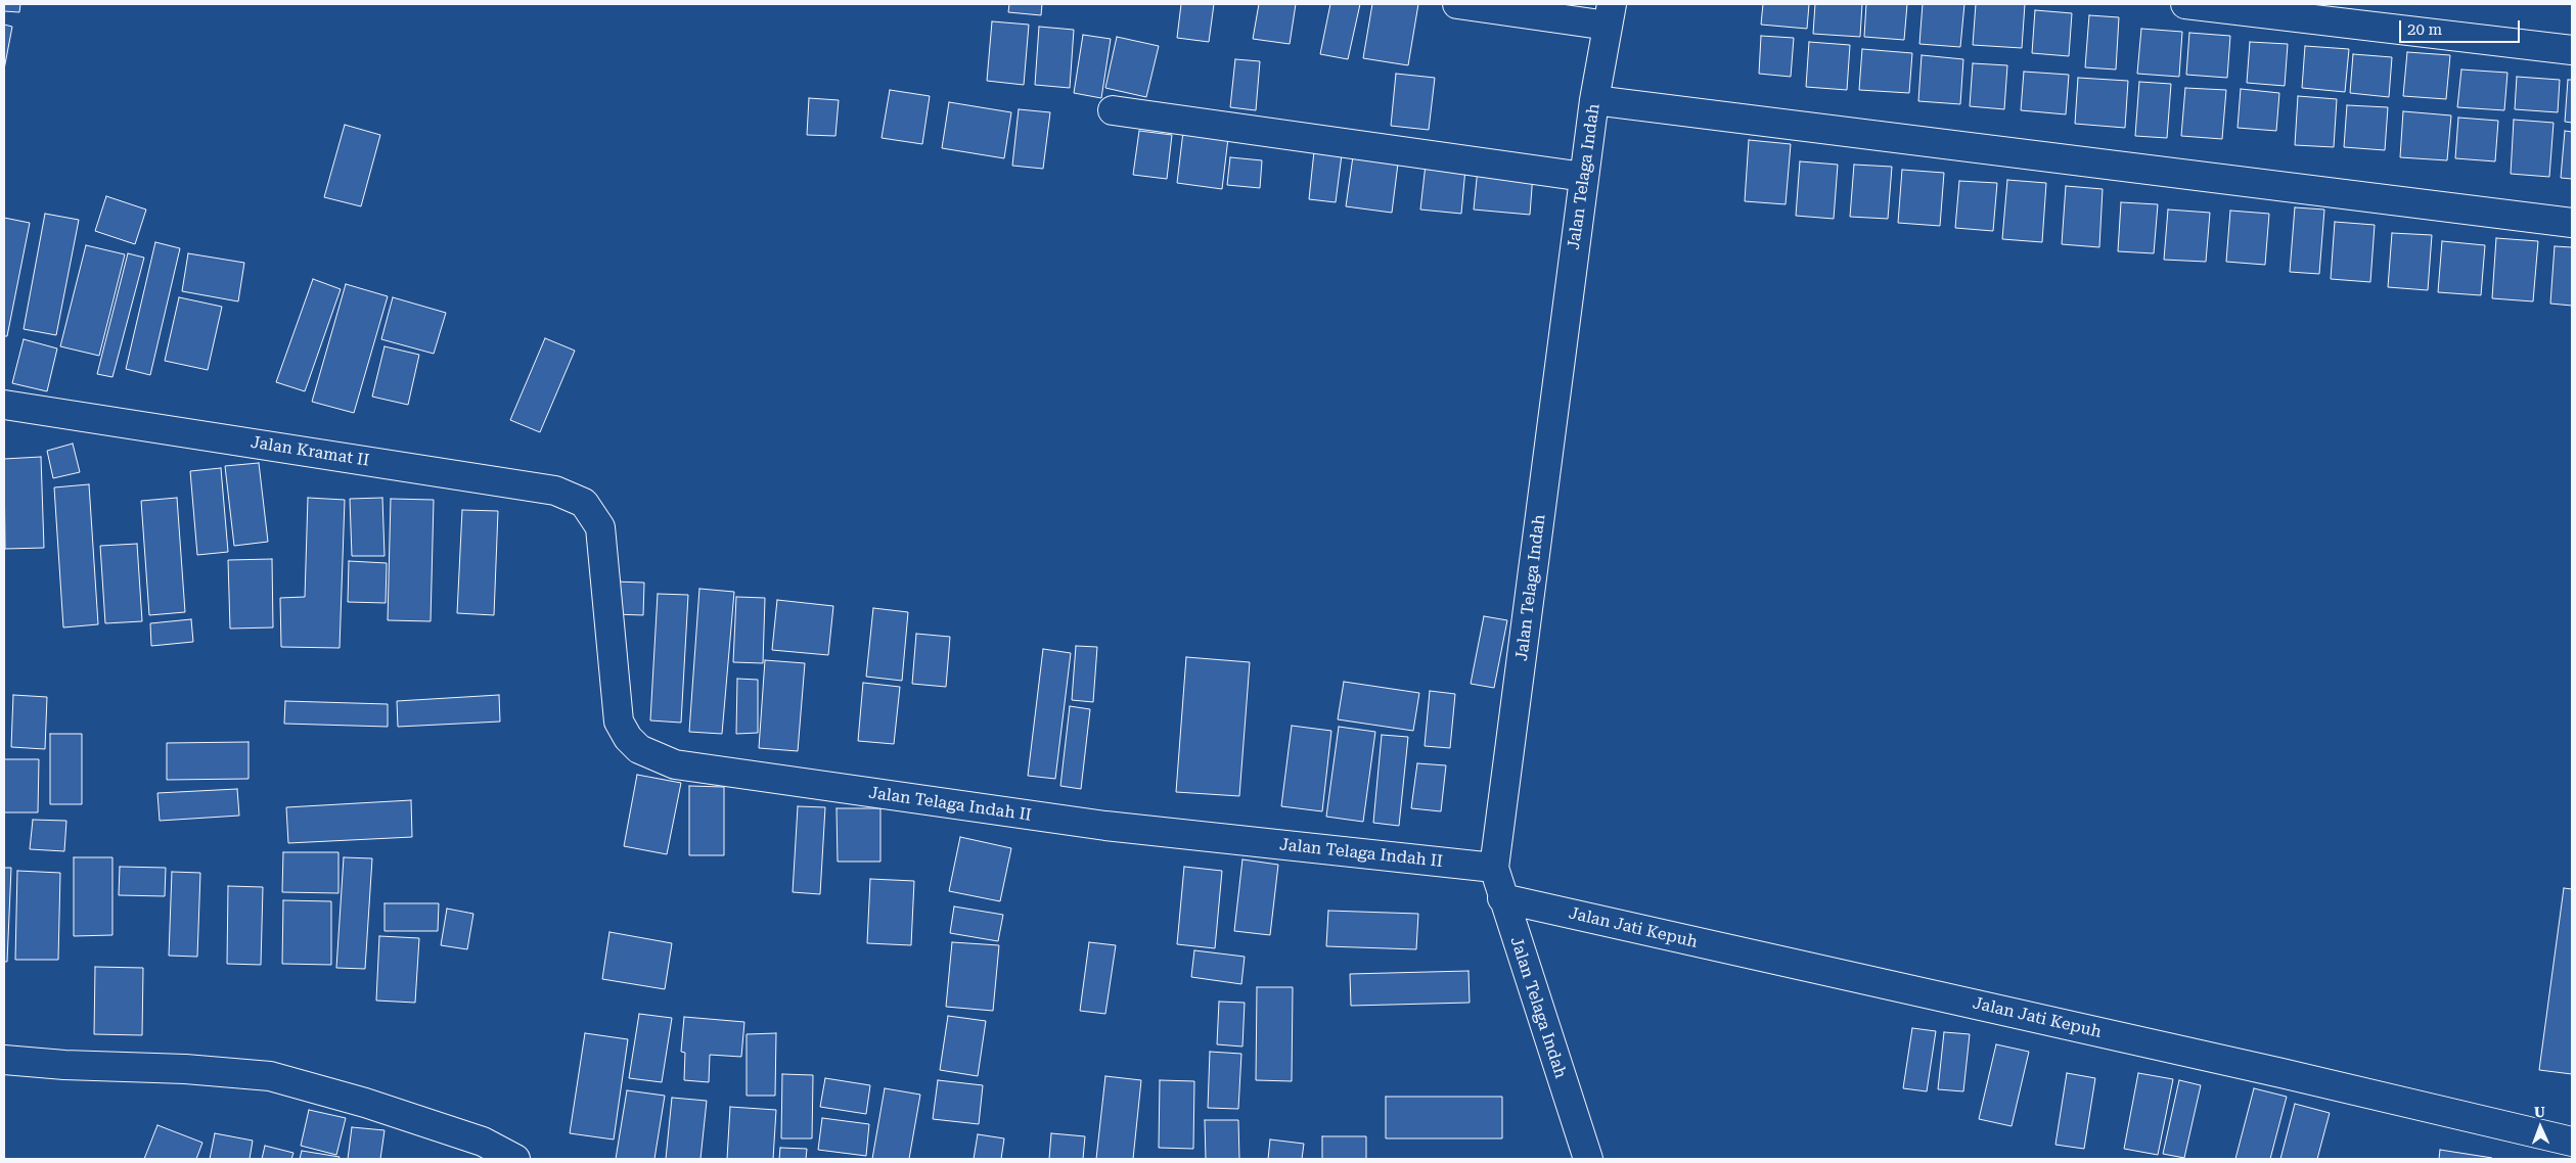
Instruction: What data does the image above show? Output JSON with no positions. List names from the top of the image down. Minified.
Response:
{"streets":{"street":["Jalan Telaga Indah","Jalan Kramat II","Jalan Telaga Indah II","Jalan Jati Kepuh"]},"crossings":[["Jalan Telaga Indah","Jalan Telaga Indah II"],["Jalan Telaga Indah","Jalan Jati Kepuh"],["Jalan Kramat II","Jalan Telaga Indah II"]],"scale_bar":"20 m","north":"top"}
